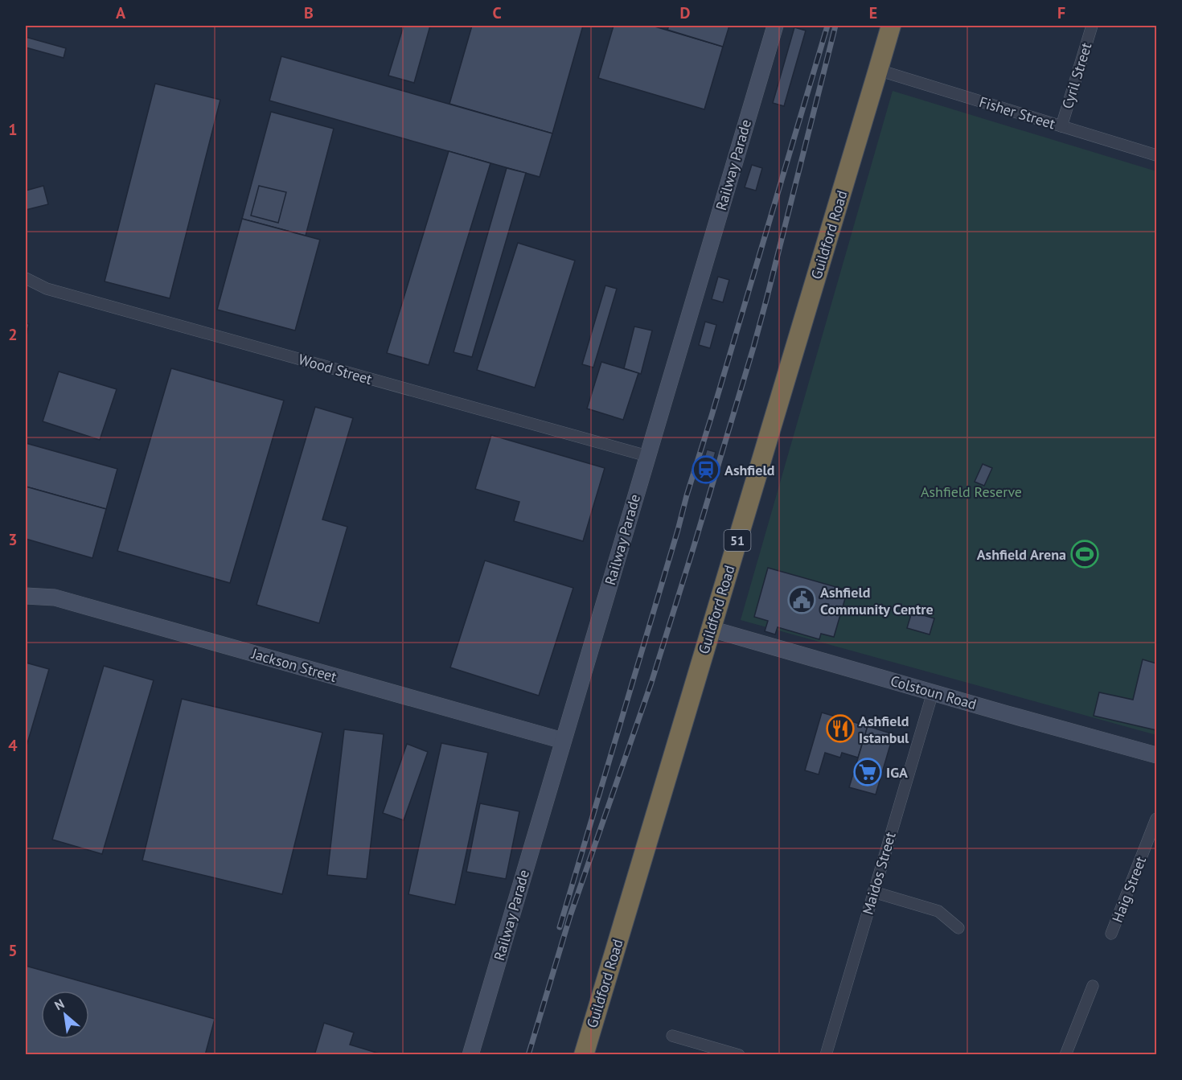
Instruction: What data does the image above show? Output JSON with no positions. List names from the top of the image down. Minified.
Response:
{"streets":{"highway":["Guildford Road","51"],"street":["Cyril Street","Fisher Street","Railway Parade","Wood Street","Jackson Street","Colstoun Road","Maidos Street","Haig Street"]},"crossings":[["Cyril Street","Fisher Street"],["Fisher Street","Guildford Road"],["Railway Parade","Wood Street"],["Railway Parade","Jackson Street"],["Guildford Road","Colstoun Road"],["Colstoun Road","Maidos Street"]],"parks":["Ashfield Reserve"],"places":{"station":["Ashfield"],"sports":["Ashfield Arena"],"public building":["Ashfield Community Centre"],"restaurant":["Ashfield Istanbul"],"supermarket":["IGA"]},"north":"top left","grid":{"columns":["A","B","C","D","E","F"],"rows":["1","2","3","4","5"]}}
